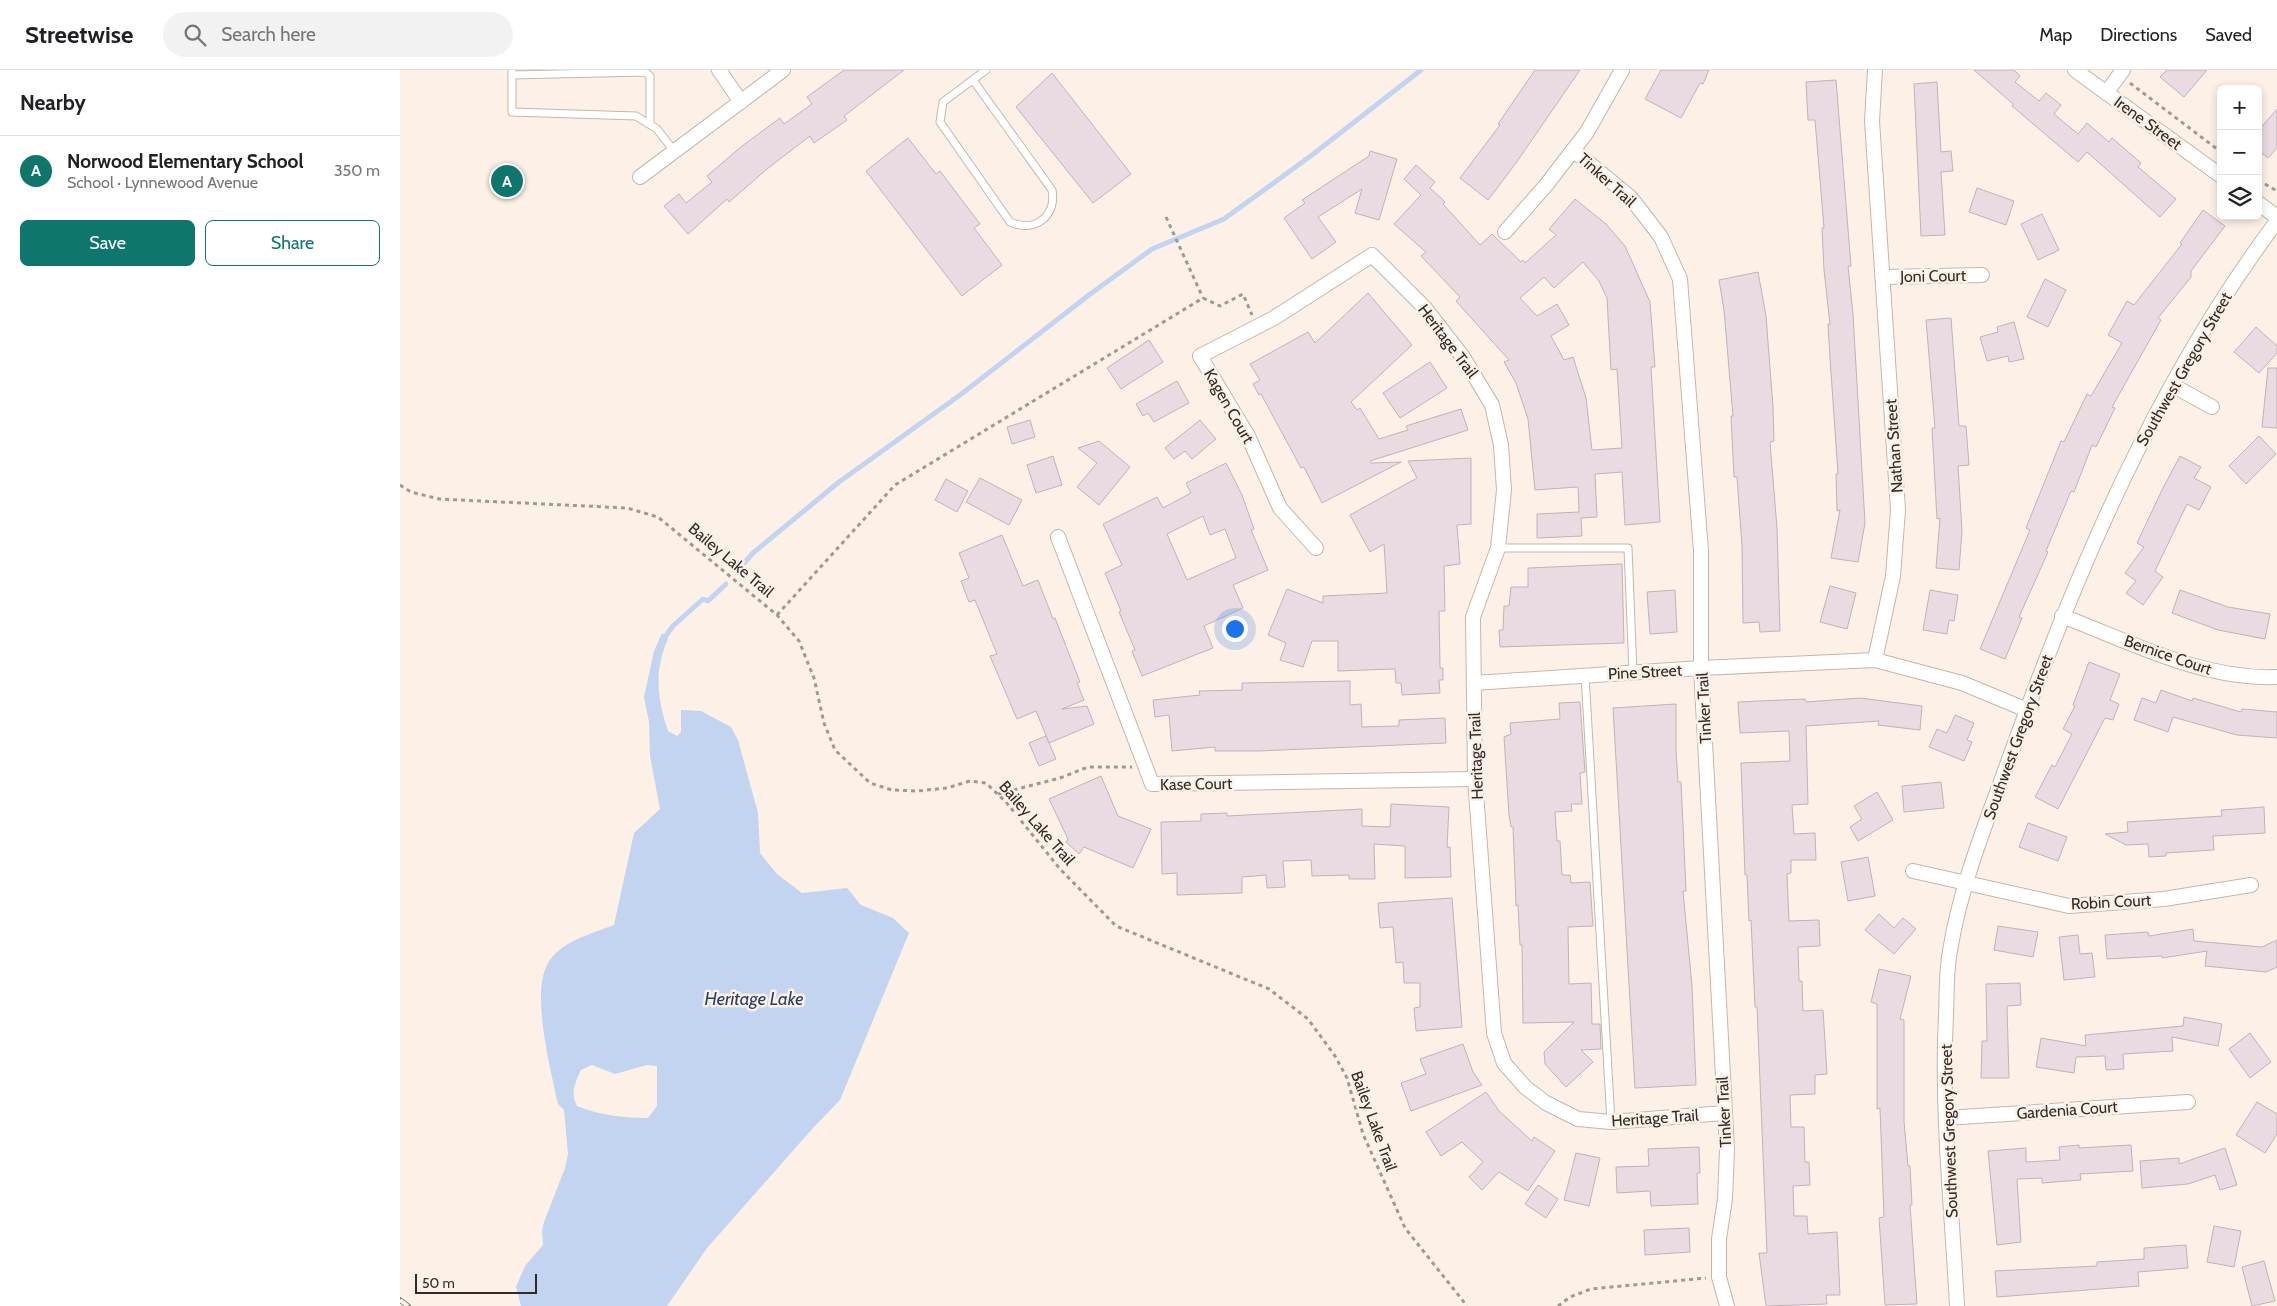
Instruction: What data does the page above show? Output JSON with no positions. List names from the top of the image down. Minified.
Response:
{"streets":{"street":["Irene Street","Tinker Trail","Joni Court","Heritage Trail","Southwest Gregory Street","Kagen Court","Nathan Street","Bernice Court","Pine Street","Kase Court","Robin Court","Gardenia Court"],"path":["Bailey Lake Trail"]},"crossings":[["Tinker Trail","Heritage Trail"],["Tinker Trail","Pine Street"],["Joni Court","Nathan Street"],["Heritage Trail","Kagen Court"],["Heritage Trail","Pine Street"],["Heritage Trail","Kase Court"],["Southwest Gregory Street","Bernice Court"],["Southwest Gregory Street","Robin Court"],["Southwest Gregory Street","Gardenia Court"],["Nathan Street","Pine Street"]],"water":["Heritage Lake"],"scale_bar":"50 m","page":{"header":"Streetwise","search":"Search here","nav":["Map","Directions","Saved"],"heading":"Nearby","map_buttons":["+","−"],"list":[{"mark":"A","name":"Norwood Elementary School","note":"School · Lynnewood Avenue","value":"350 m"}],"pins":"A","buttons":["Save","Share"],"scale":"50 m"}}
